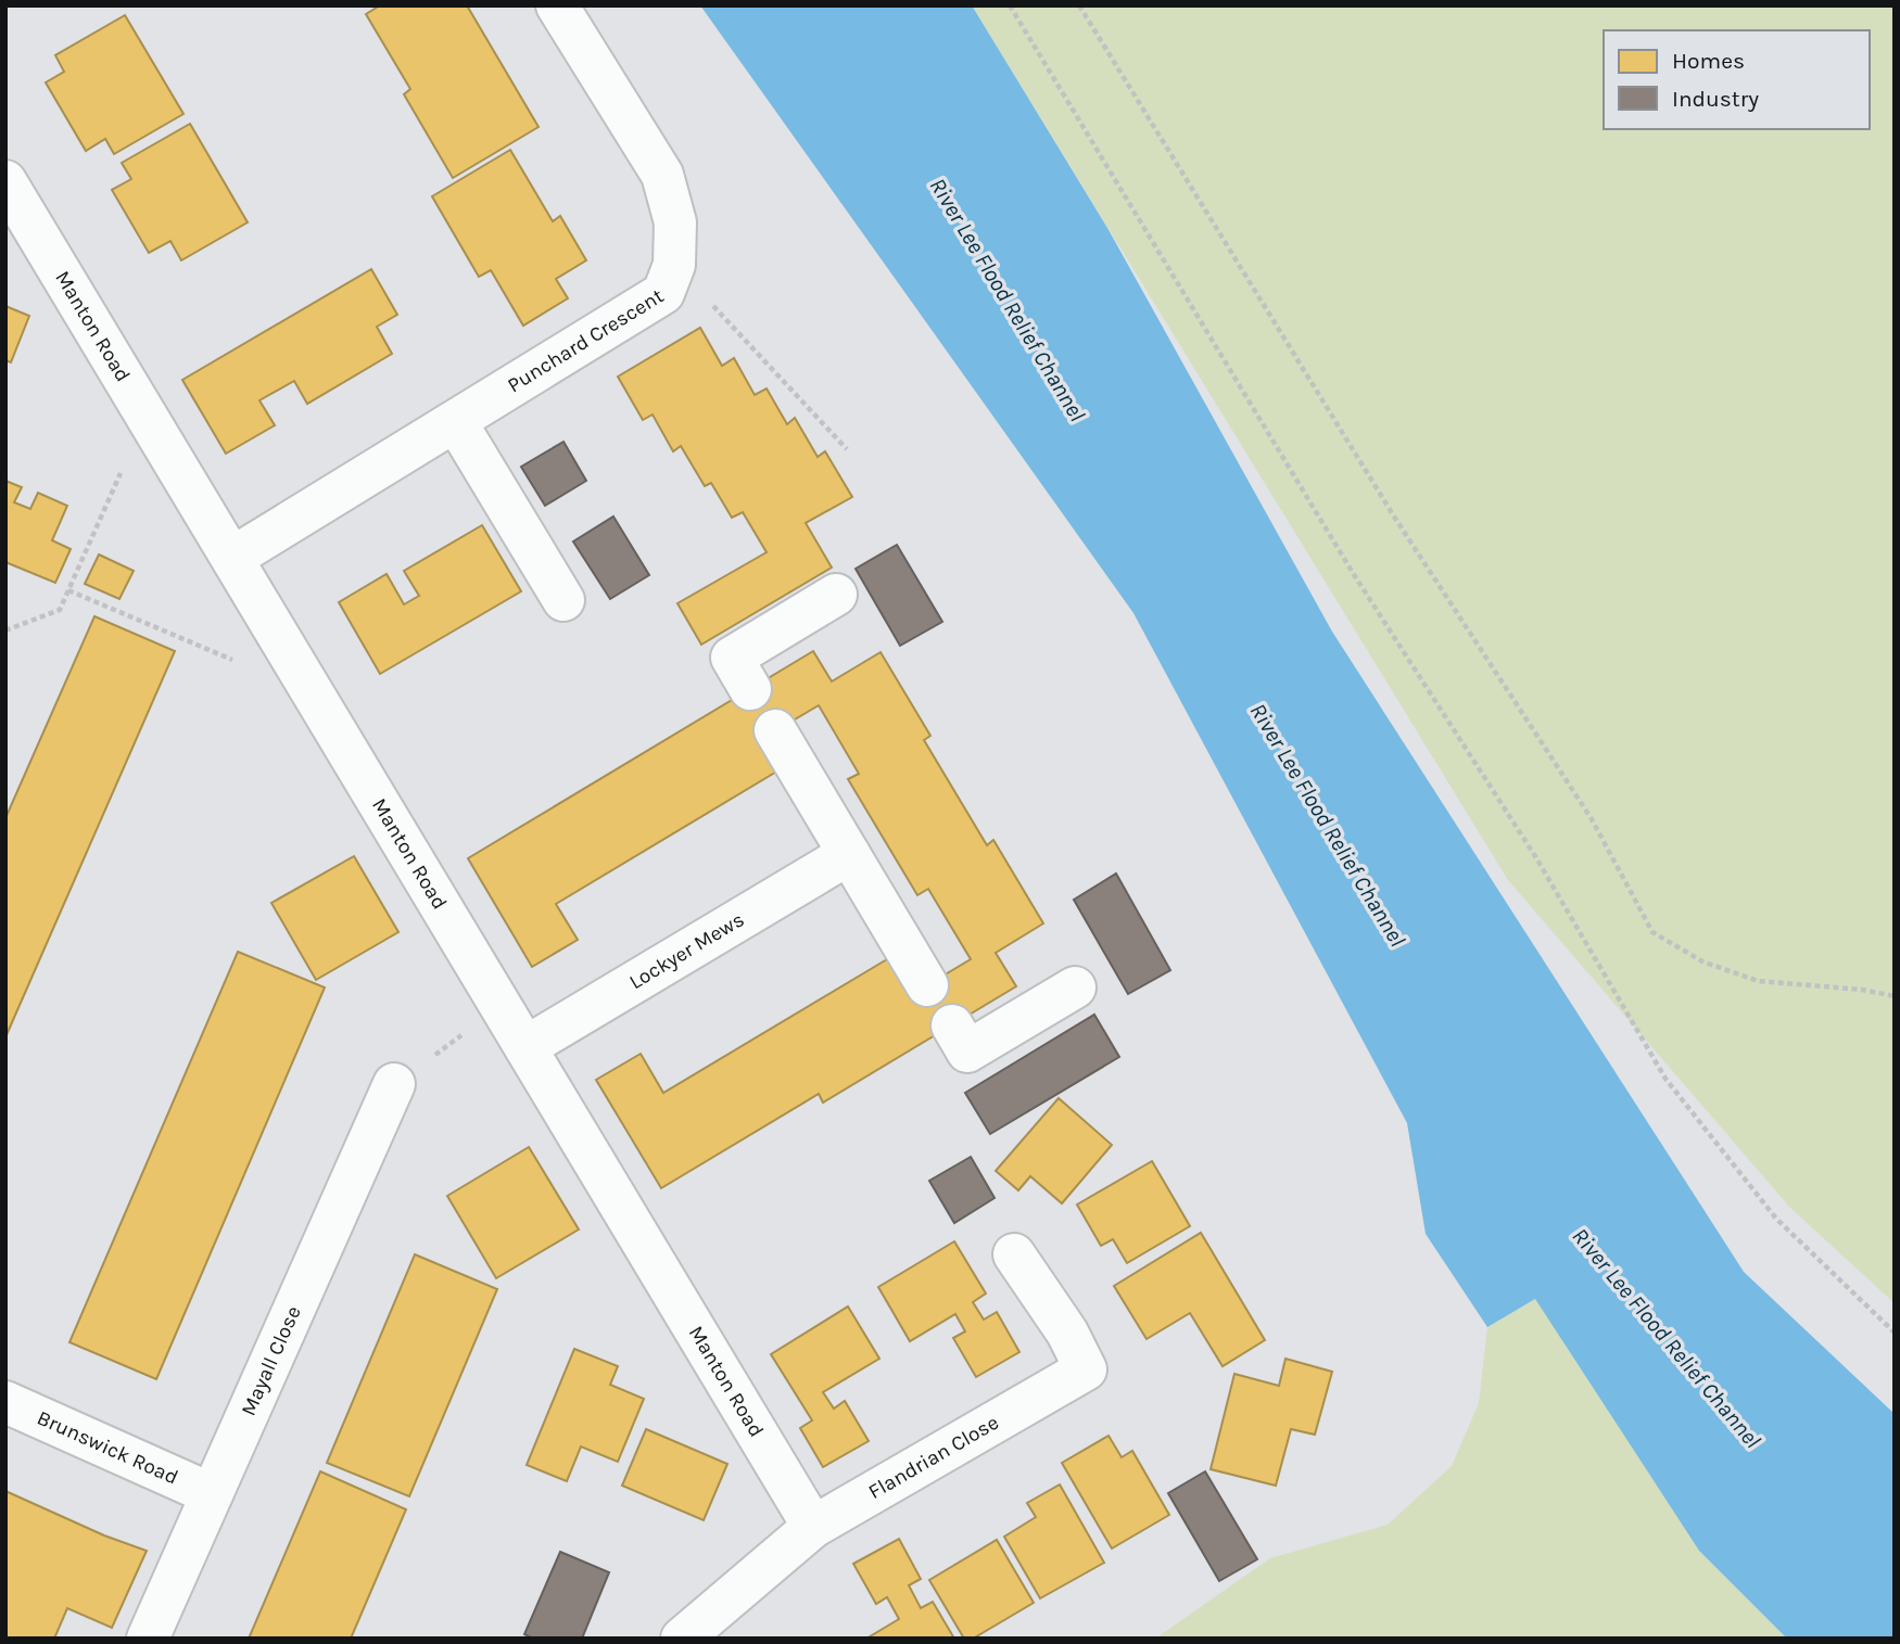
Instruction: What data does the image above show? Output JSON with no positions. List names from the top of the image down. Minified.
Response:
{"streets":{"street":["Manton Road","Punchard Crescent","Lockyer Mews","Mayall Close","Brunswick Road","Flandrian Close"]},"crossings":[["Manton Road","Punchard Crescent"],["Manton Road","Lockyer Mews"],["Manton Road","Flandrian Close"],["Mayall Close","Brunswick Road"]],"water":["River Lee Flood Relief Channel"],"legend":["Homes","Industry"]}
